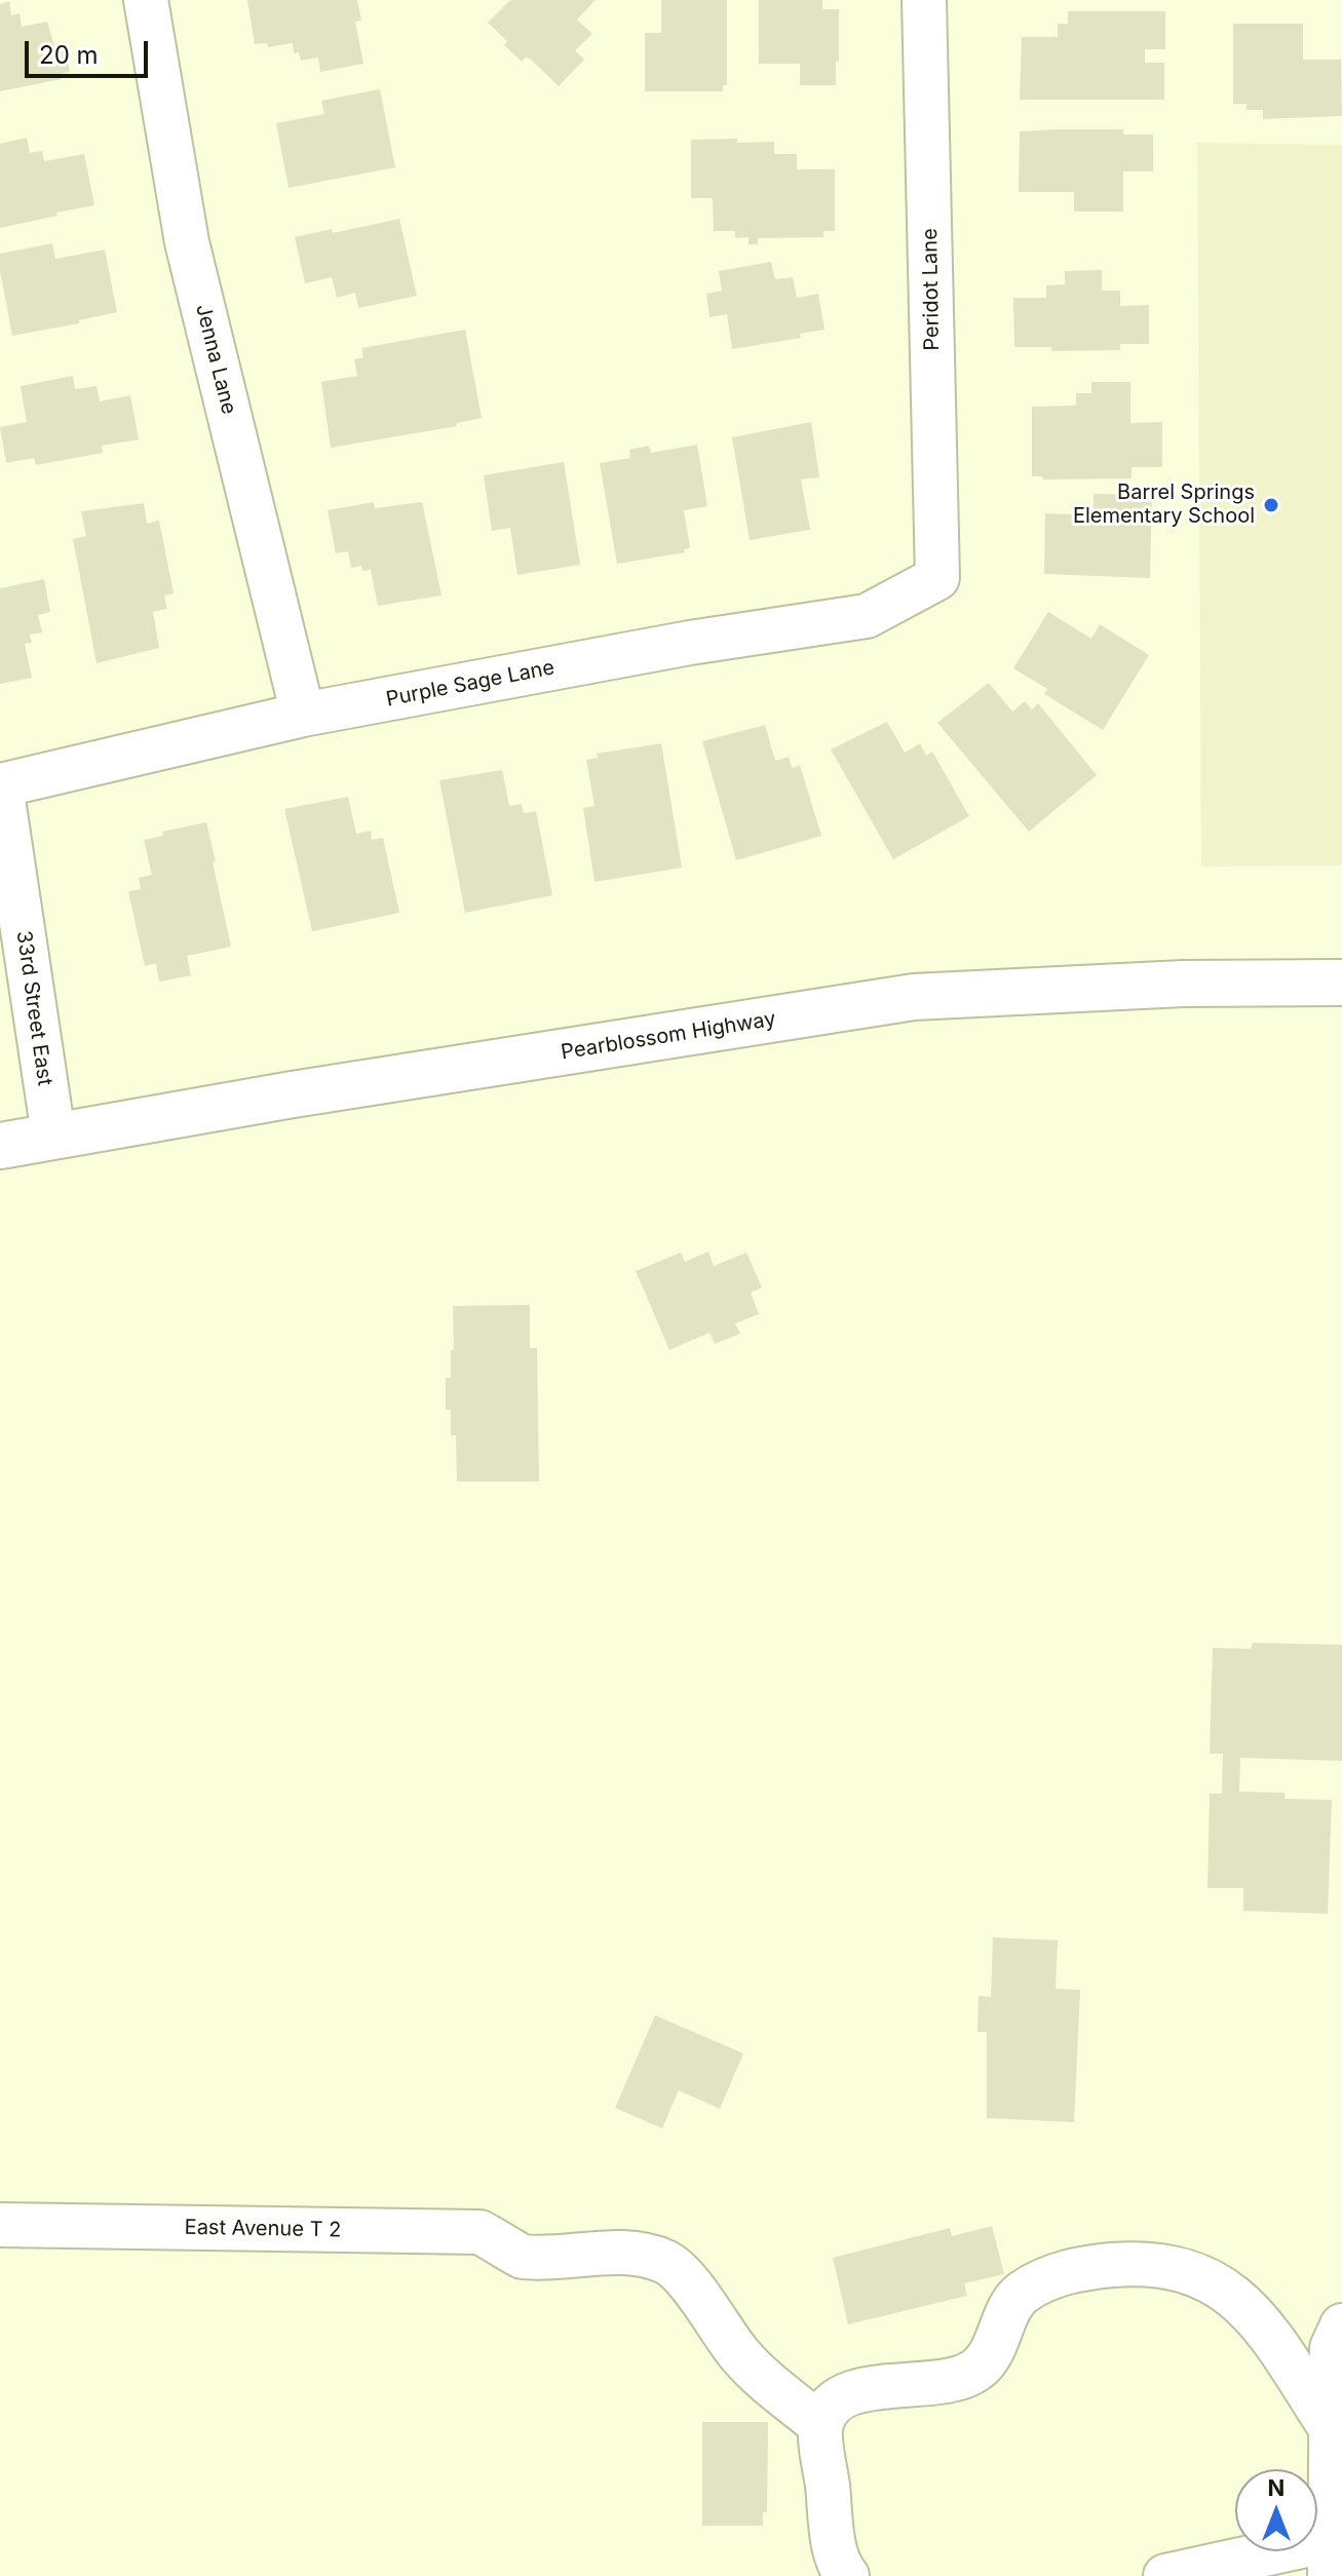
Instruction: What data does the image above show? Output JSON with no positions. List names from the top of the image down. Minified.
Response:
{"streets":{"main road":["Pearblossom Highway"],"street":["Peridot Lane","Jenna Lane","Purple Sage Lane","33rd Street East","East Avenue T 2"]},"crossings":[["Peridot Lane","Purple Sage Lane"],["Jenna Lane","Purple Sage Lane"],["Purple Sage Lane","33rd Street East"],["33rd Street East","Pearblossom Highway"]],"places":["Barrel Springs Elementary School"],"scale_bar":"20 m","north":"top"}
